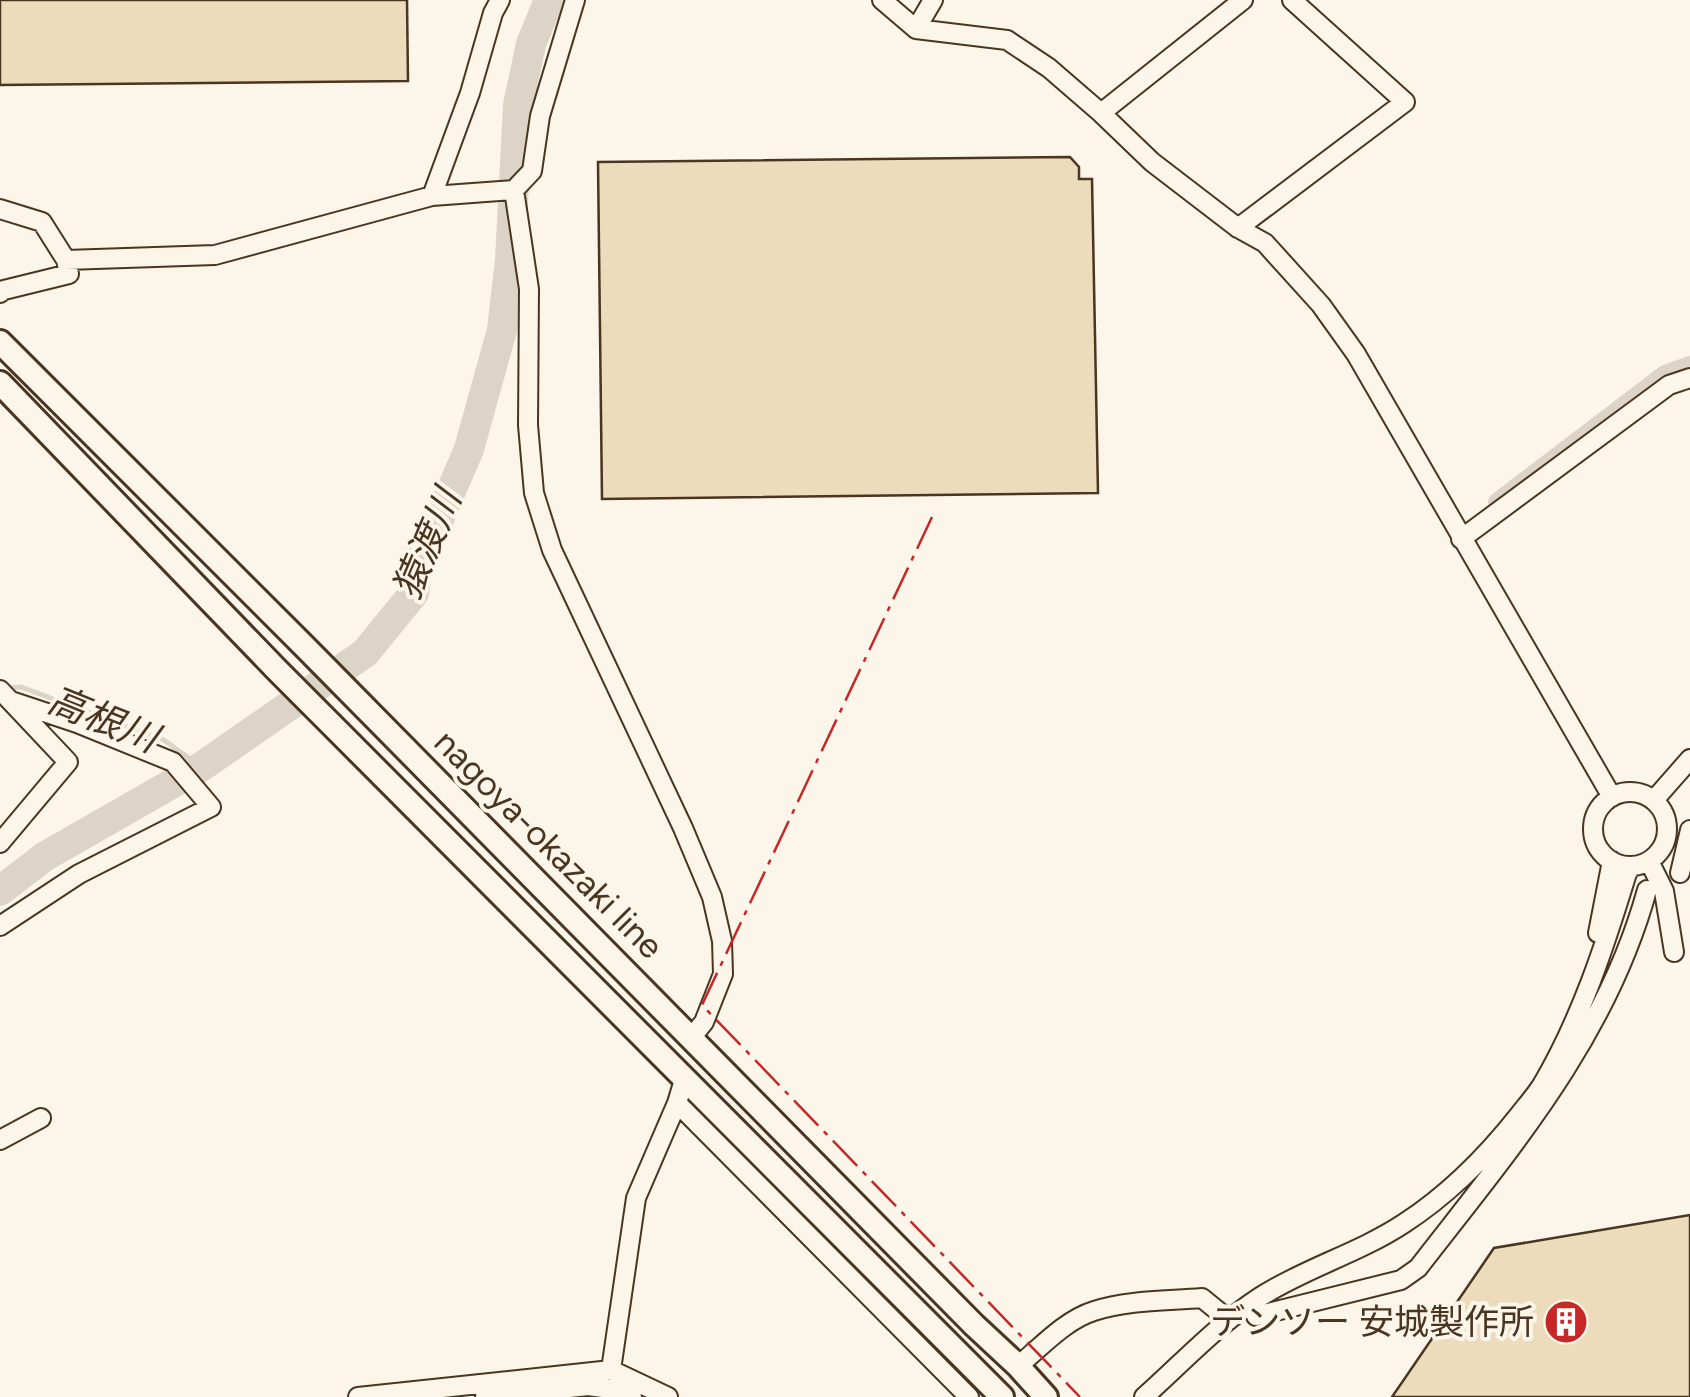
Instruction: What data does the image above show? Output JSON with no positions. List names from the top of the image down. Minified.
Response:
{"streets":{"main road":["nagoya-okazaki line"]},"water":["猿渡川","高根川"],"places":{"building":["デンソー 安城製作所"]}}
